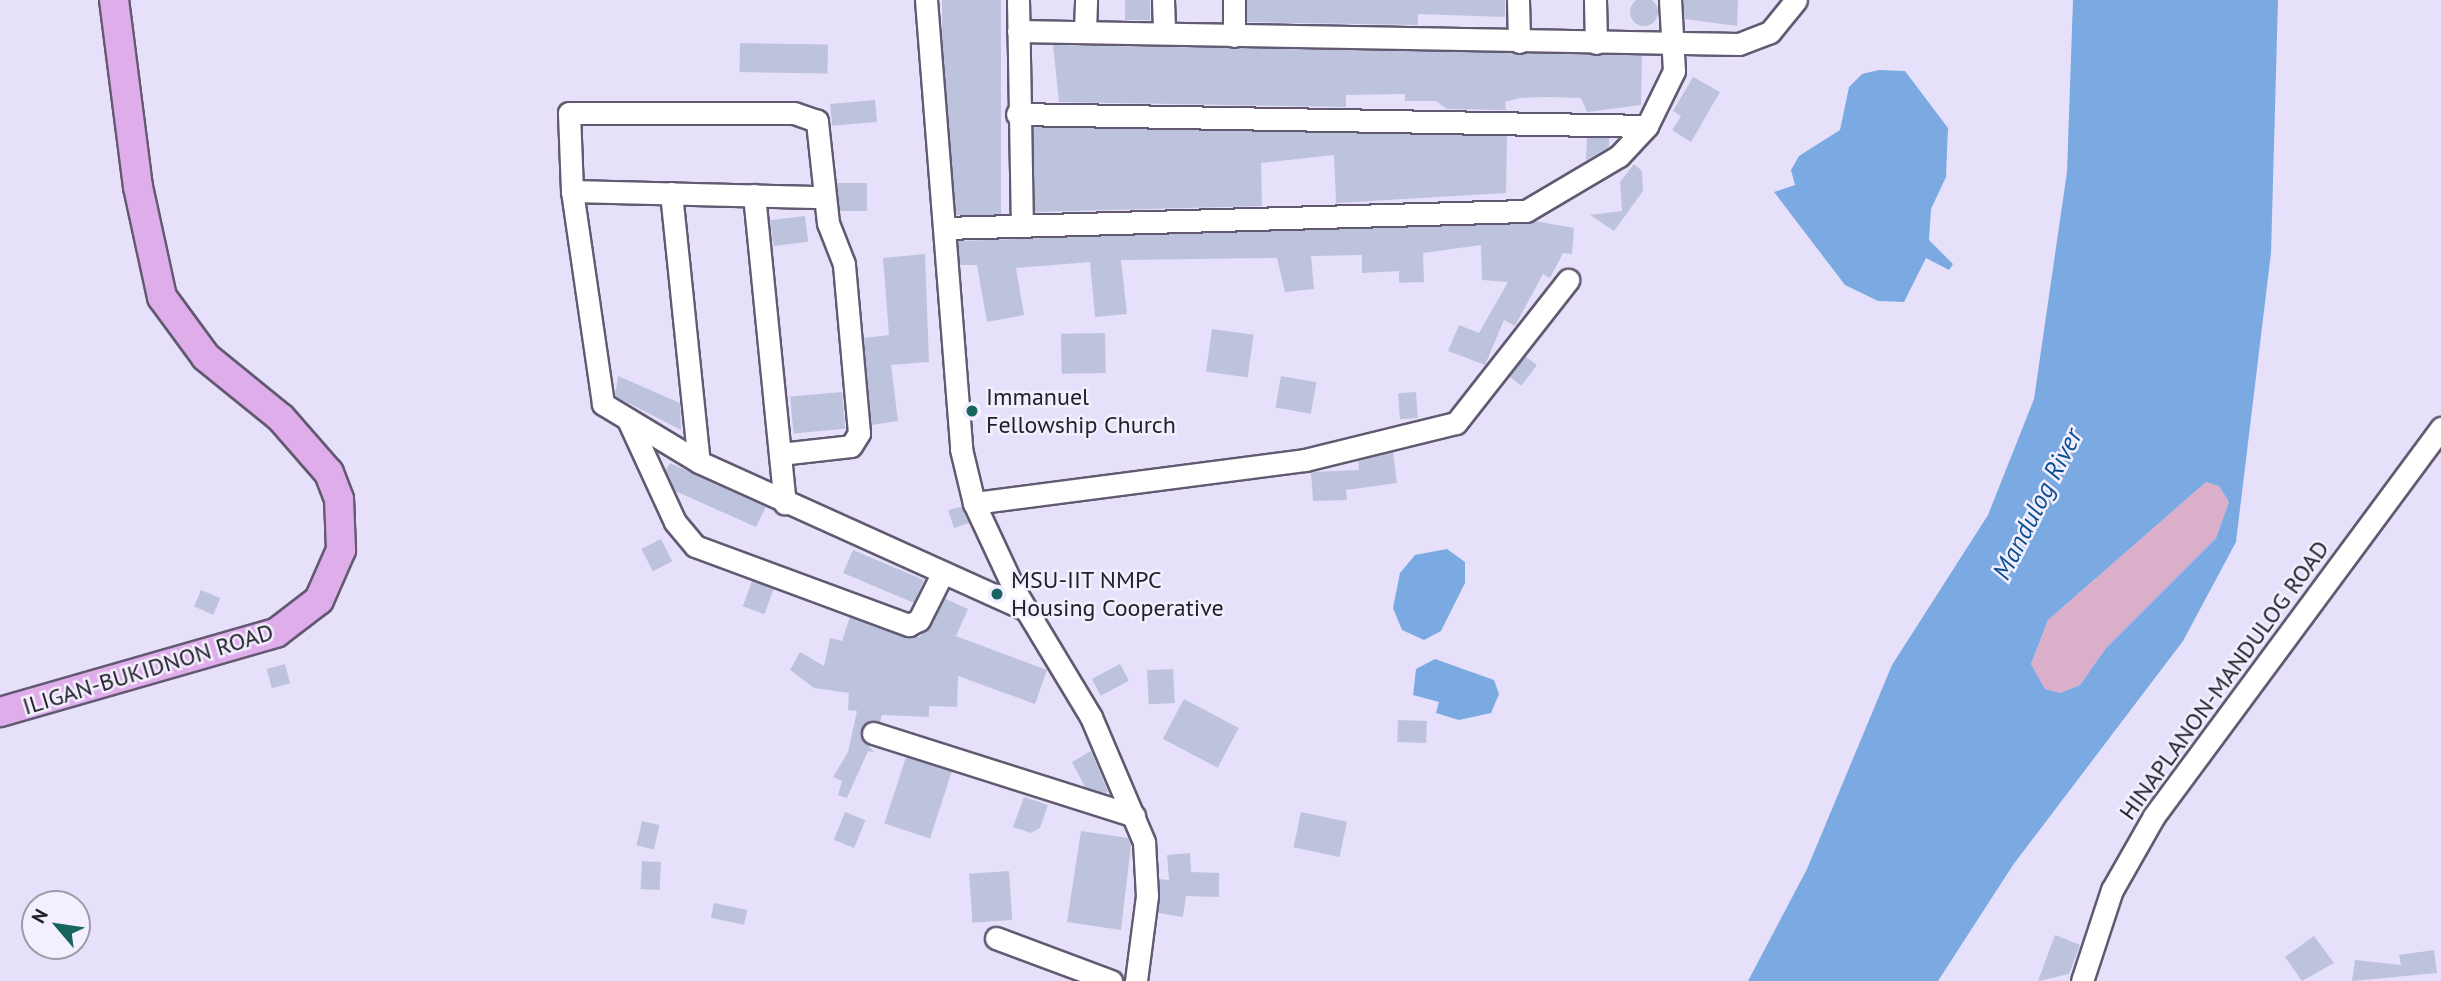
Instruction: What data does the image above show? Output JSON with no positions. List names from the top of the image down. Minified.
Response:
{"streets":{"main road":["ILIGAN-BUKIDNON ROAD"],"street":["HINAPLANON-MANDULOG ROAD"]},"water":["Mandulog River"],"places":["Immanuel Fellowship Church","MSU-IIT NMPC Housing Cooperative"],"north":"top left"}
